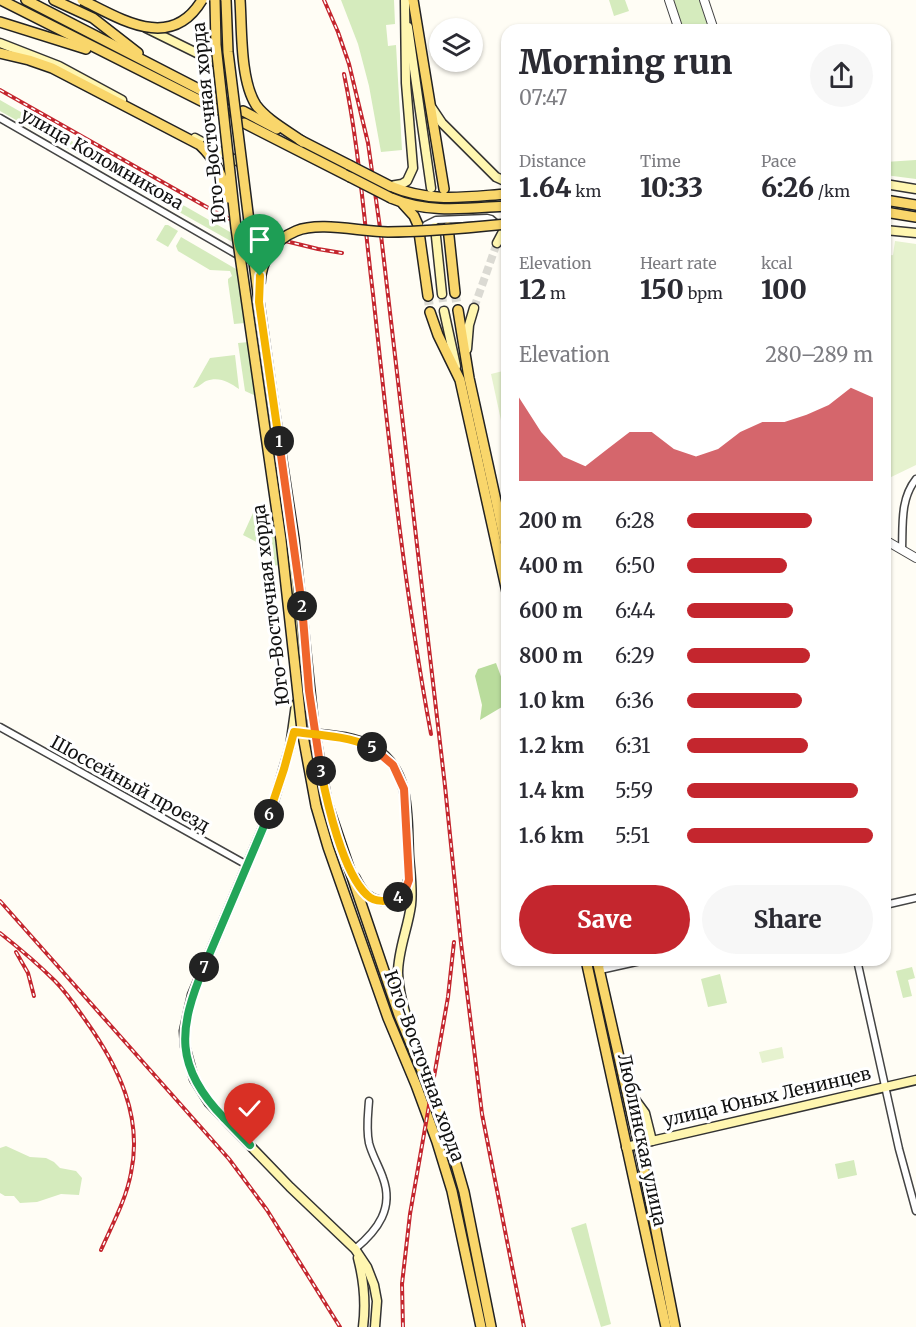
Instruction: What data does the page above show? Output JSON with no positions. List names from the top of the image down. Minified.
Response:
{"streets":{"main road":["Юго-Восточная хорда","улица Юных Ленинцев","Люблинская улица"],"street":["улица Коломникова","Шоссейный проезд"]},"crossings":[["улица Юных Ленинцев","Люблинская улица"]],"page":{"heading":["Morning run","07:47"],"stats":[["Distance","1.64 km"],["Time","10:33"],["Pace","6:26 /km"],["Elevation","12 m"],["Heart rate","150 bpm"],["kcal","100"]],"chart":["Elevation","280–289 m"],"pins":["1","2","5","3","6","4","7"],"list":[{"name":"200 m","note":"6:28"},{"name":"400 m","note":"6:50"},{"name":"600 m","note":"6:44"},{"name":"800 m","note":"6:29"},{"name":"1.0 km","note":"6:36"},{"name":"1.2 km","note":"6:31"},{"name":"1.4 km","note":"5:59"},{"name":"1.6 km","note":"5:51"}],"buttons":["Save","Share"]}}
